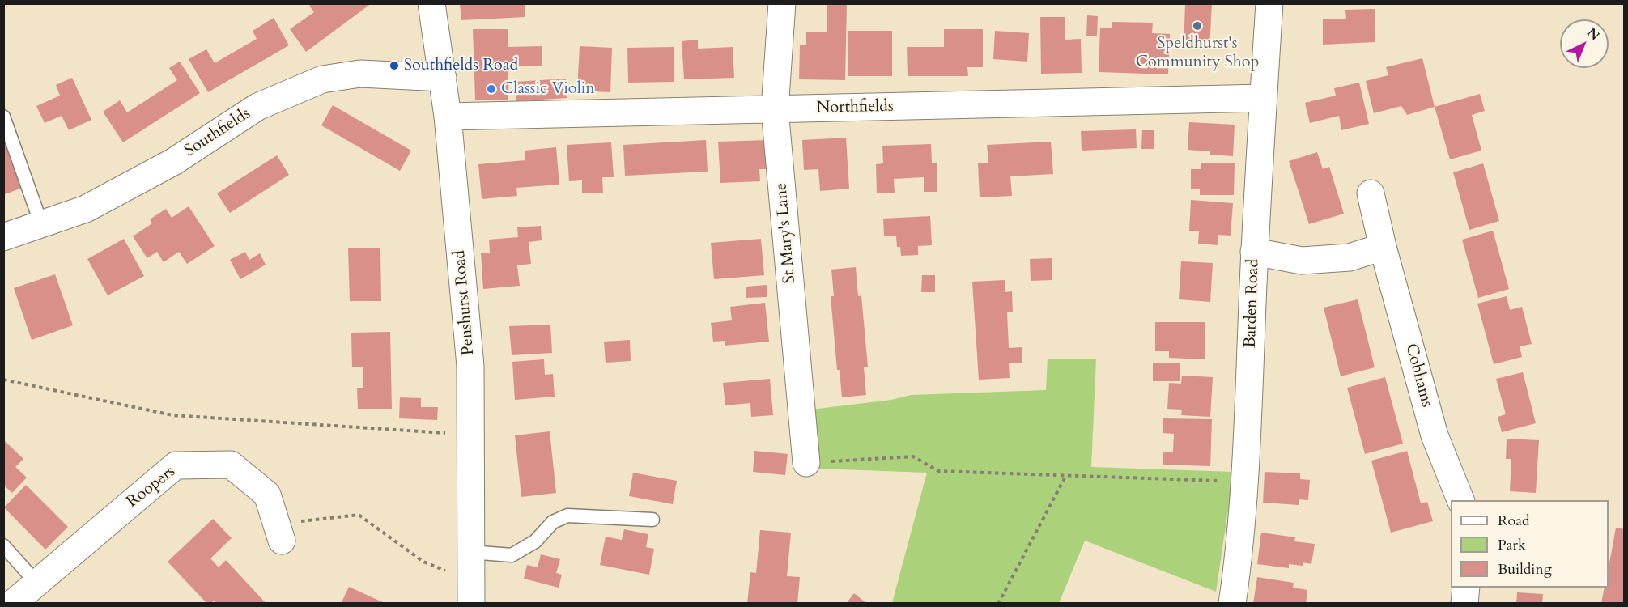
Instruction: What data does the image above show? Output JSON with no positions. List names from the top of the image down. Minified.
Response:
{"streets":{"street":["Northfields","Southfields","St Mary's Lane","Penshurst Road","Barden Road","Cobhams","Roopers"]},"crossings":[["Northfields","St Mary's Lane"],["Northfields","Penshurst Road"],["Northfields","Barden Road"],["Southfields","Penshurst Road"]],"places":["Speldhurst's Community Shop","Southfields Road","Classic Violin"],"legend":["Road","Park","Building"],"north":"top right"}
